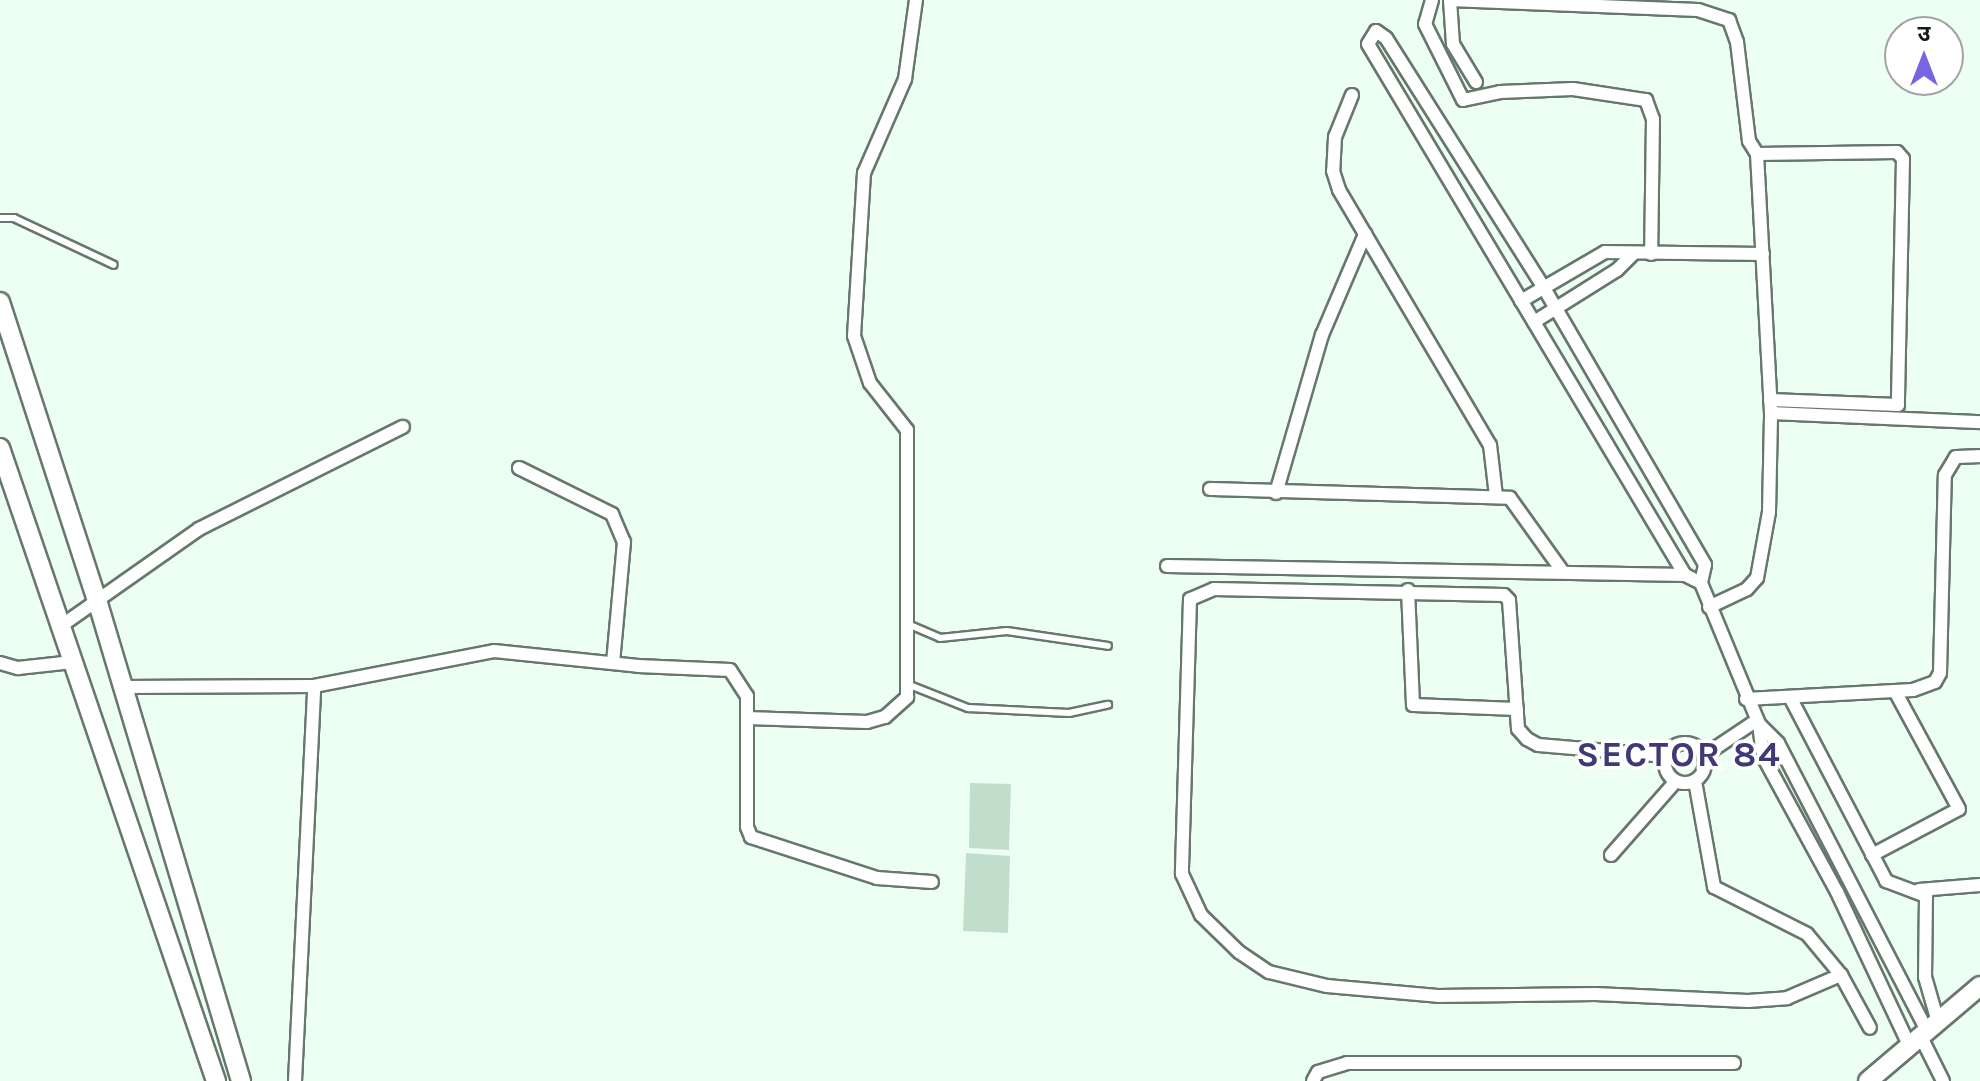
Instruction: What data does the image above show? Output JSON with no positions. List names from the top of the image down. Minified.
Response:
{"districts":["SECTOR 84"],"north":"top"}
